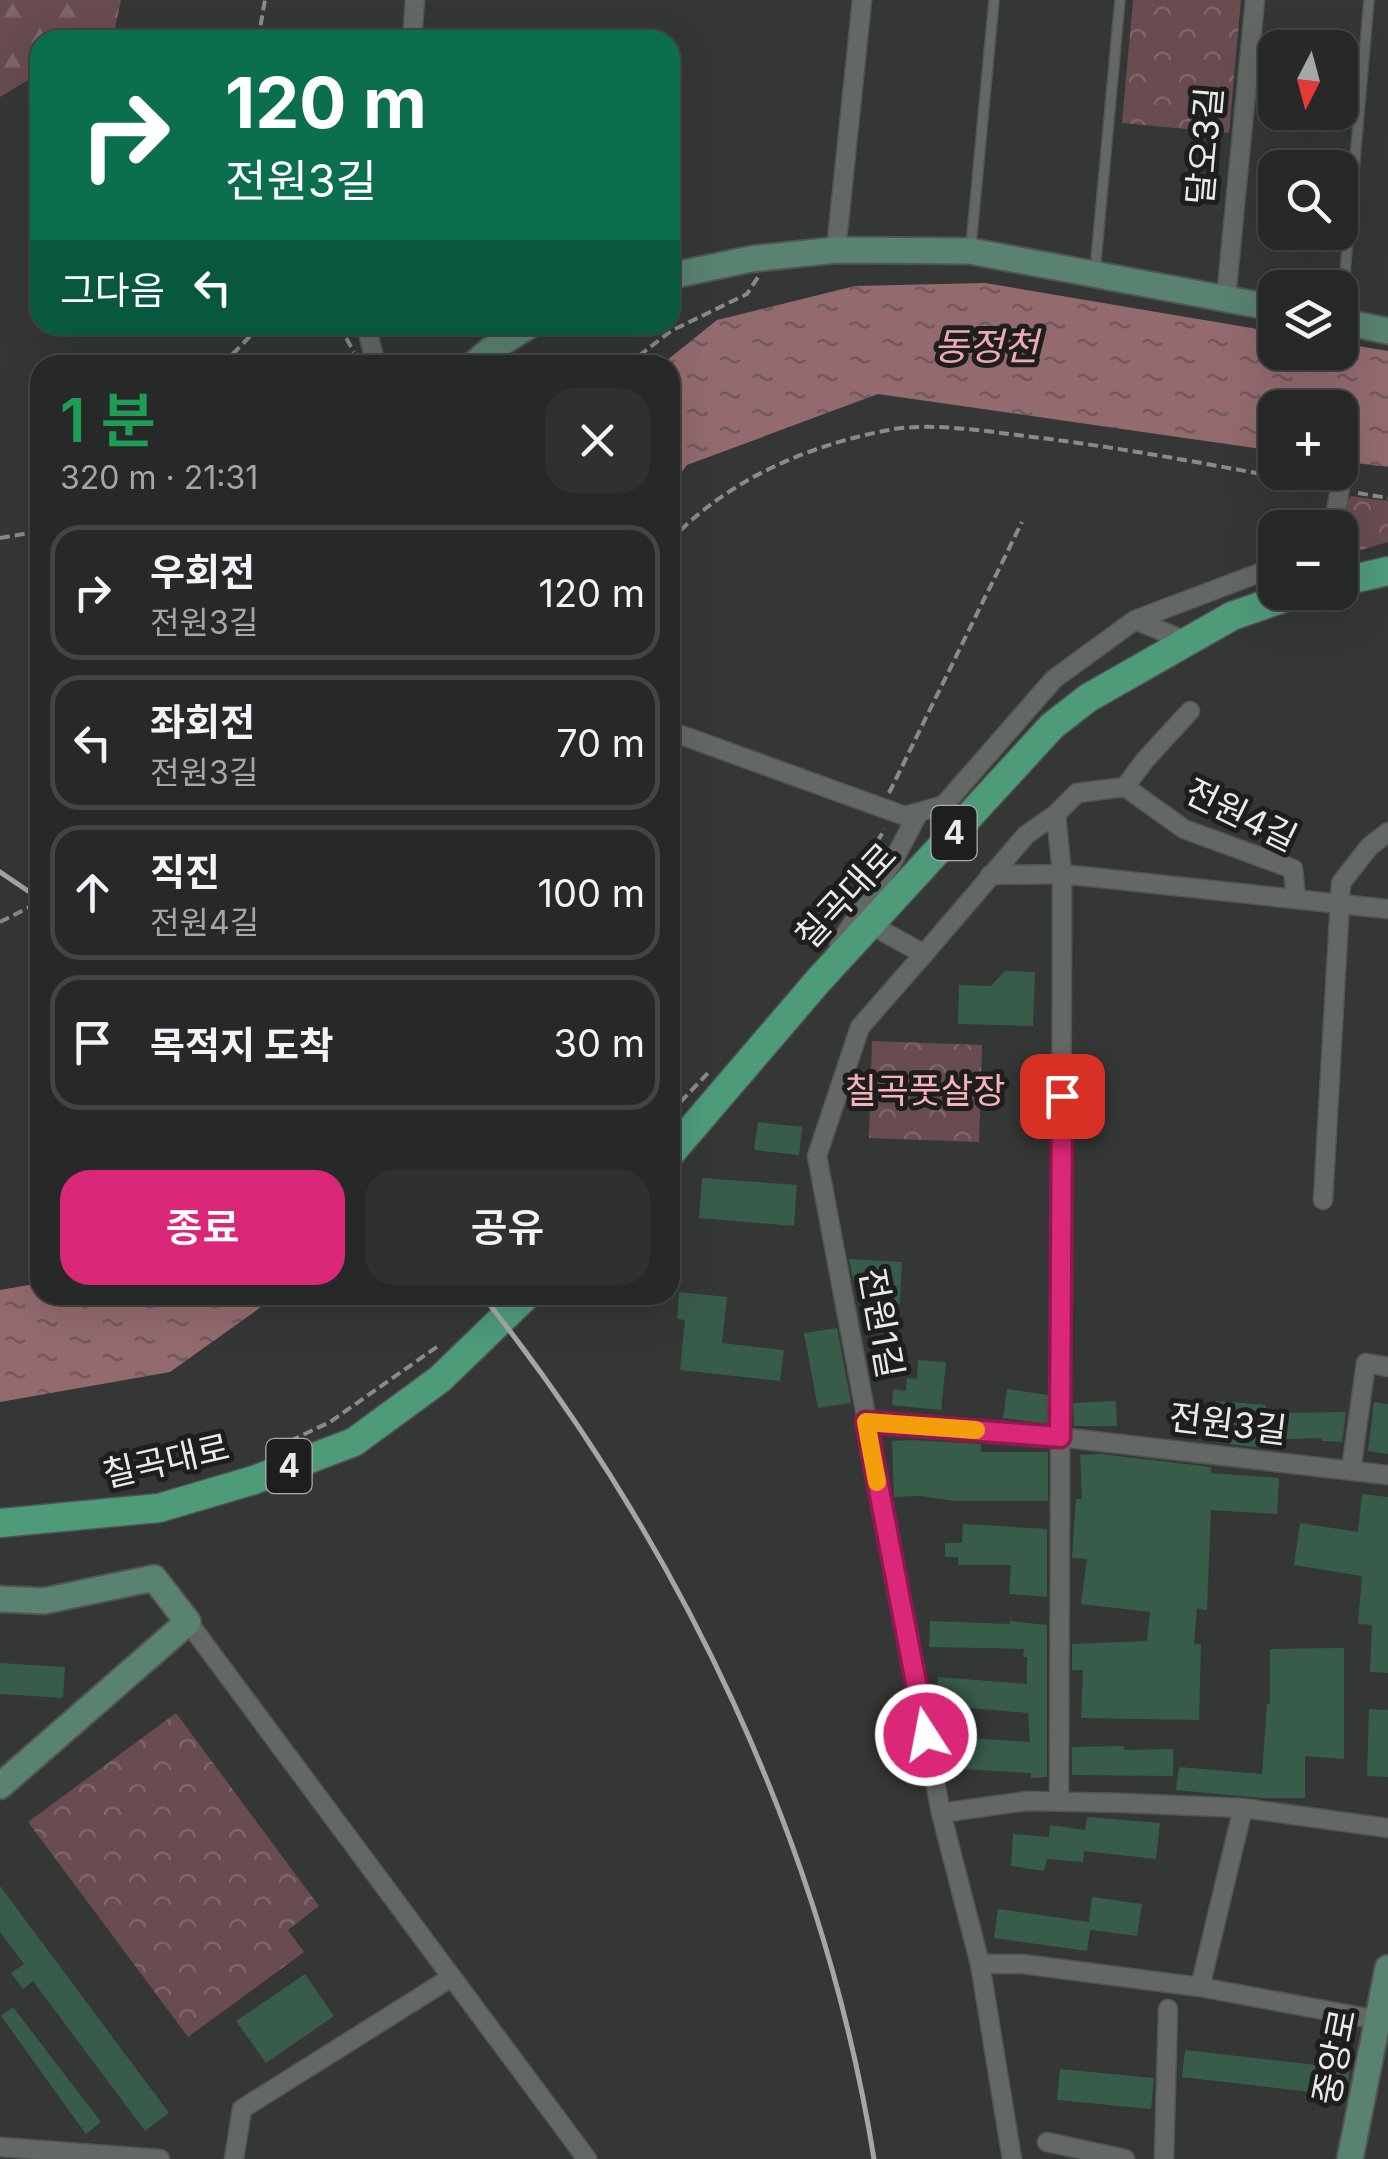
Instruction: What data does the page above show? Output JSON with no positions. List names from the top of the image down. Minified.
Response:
{"streets":{"main road":["4","칠곡대로"],"street":["달오3길","전원4길","전원1길","전원3길","중앙로"]},"crossings":[["전원4길","전원1길"],["전원1길","전원3길"]],"water":["동정천"],"parks":["칠곡풋살장"],"north":"bottom","page":{"map_buttons":["+","−"],"turn":["120 m","전원3길"],"then":"그다음","heading":["1 분","320 m · 21:31"],"list":[{"name":"우회전","note":"전원3길","value":"120 m"},{"name":"좌회전","note":"전원3길","value":"70 m"},{"name":"직진","note":"전원4길","value":"100 m"},{"name":"목적지 도착","value":"30 m"}],"buttons":["종료","공유"]}}
